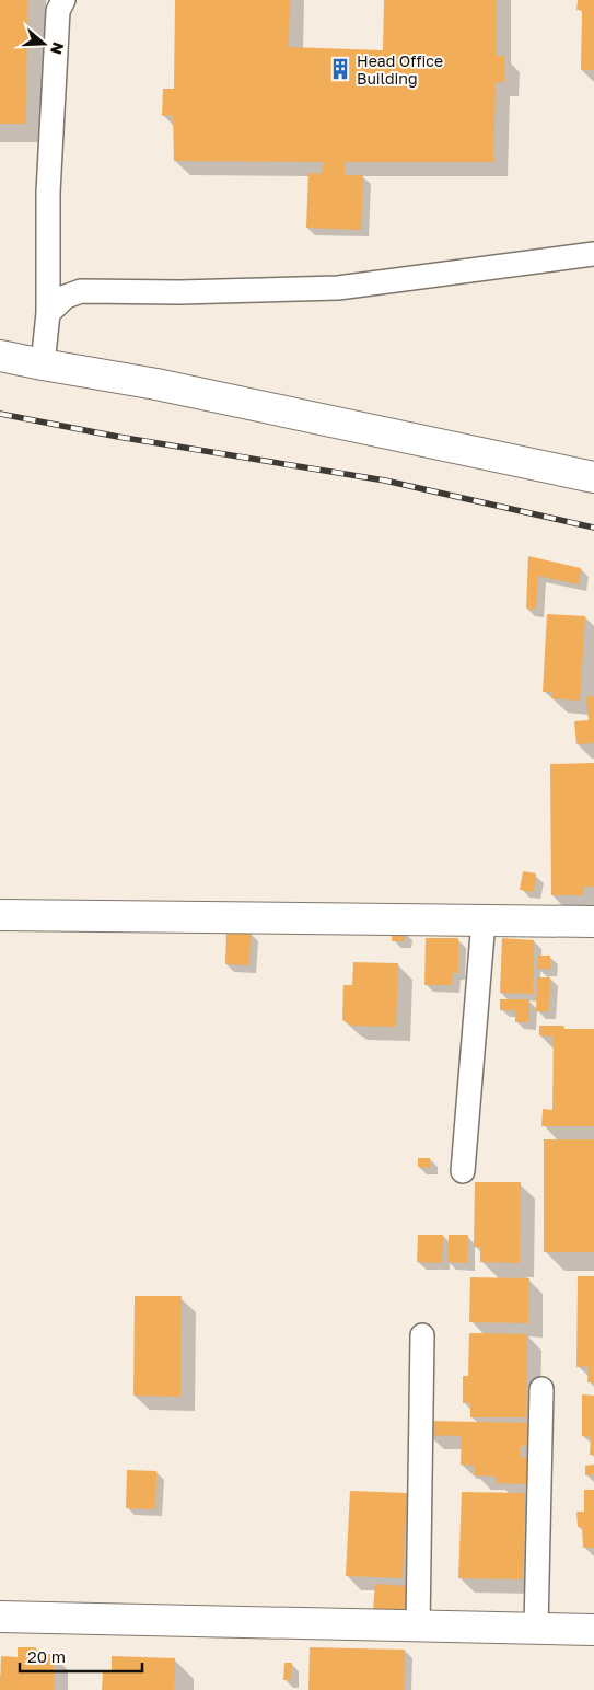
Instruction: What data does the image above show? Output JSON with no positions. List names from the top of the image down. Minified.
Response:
{"places":{"building":["Head Office Building"]},"scale_bar":"20 m","north":"right"}
